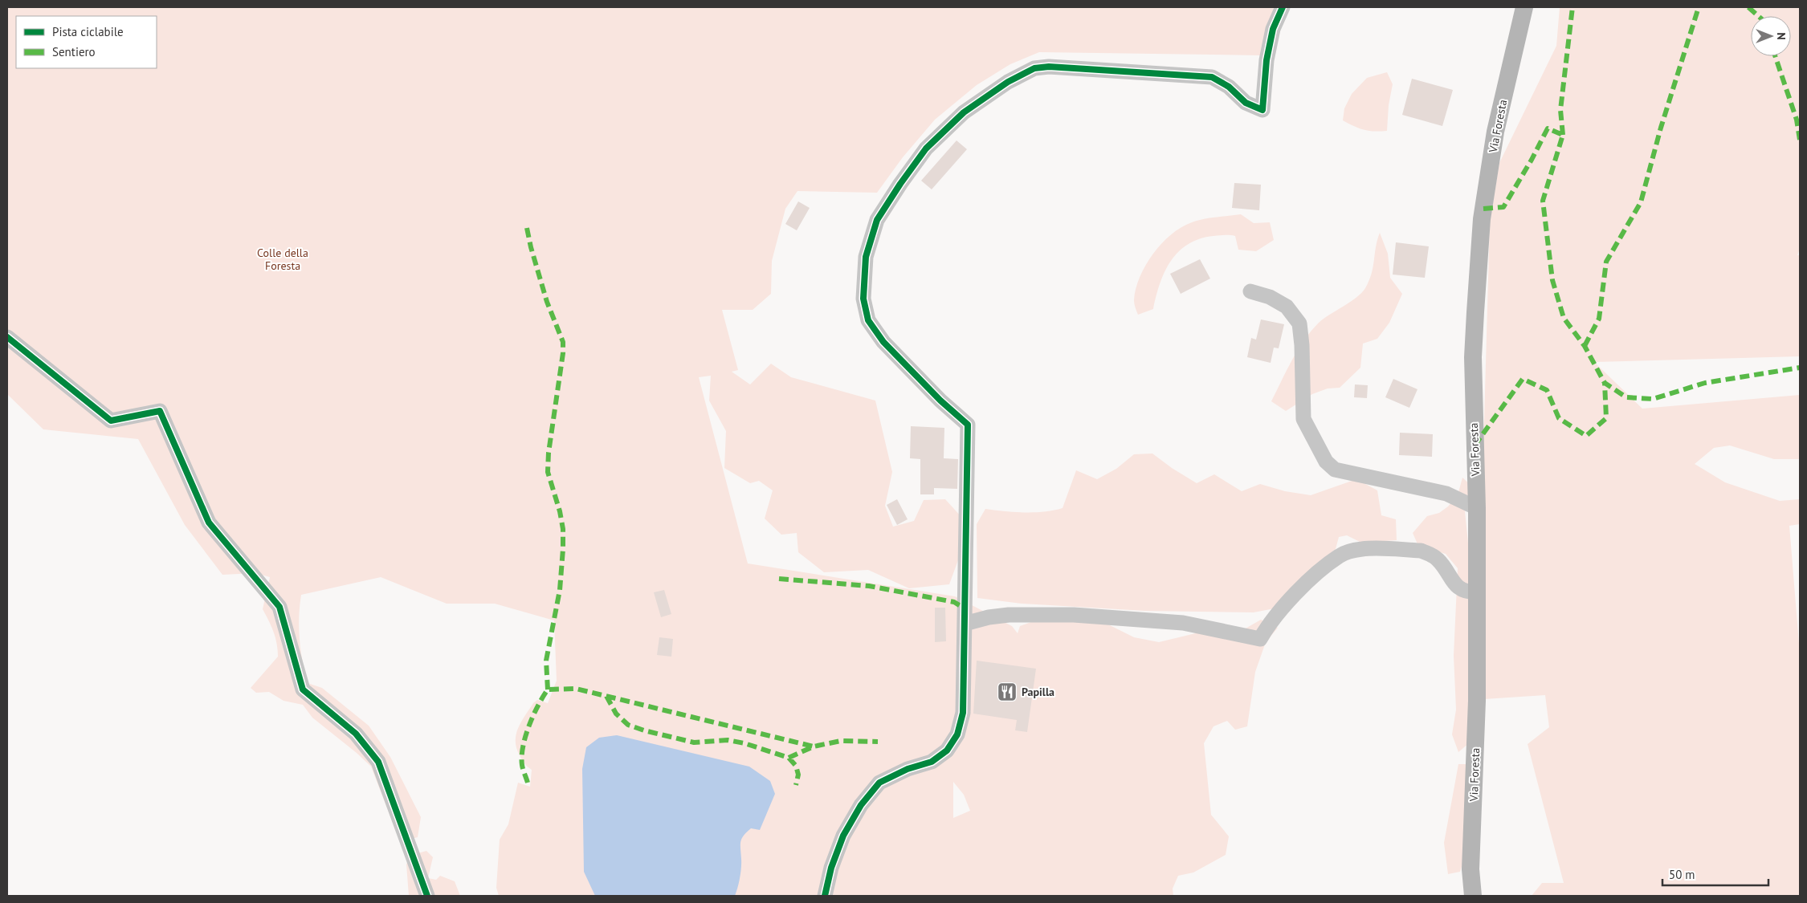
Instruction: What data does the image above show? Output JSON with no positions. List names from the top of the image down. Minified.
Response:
{"streets":{"main road":["Via Foresta"]},"parks":["Colle della Foresta"],"places":{"restaurant":["Papilla"]},"legend":["Pista ciclabile","Sentiero"],"scale_bar":"50 m","north":"right"}
